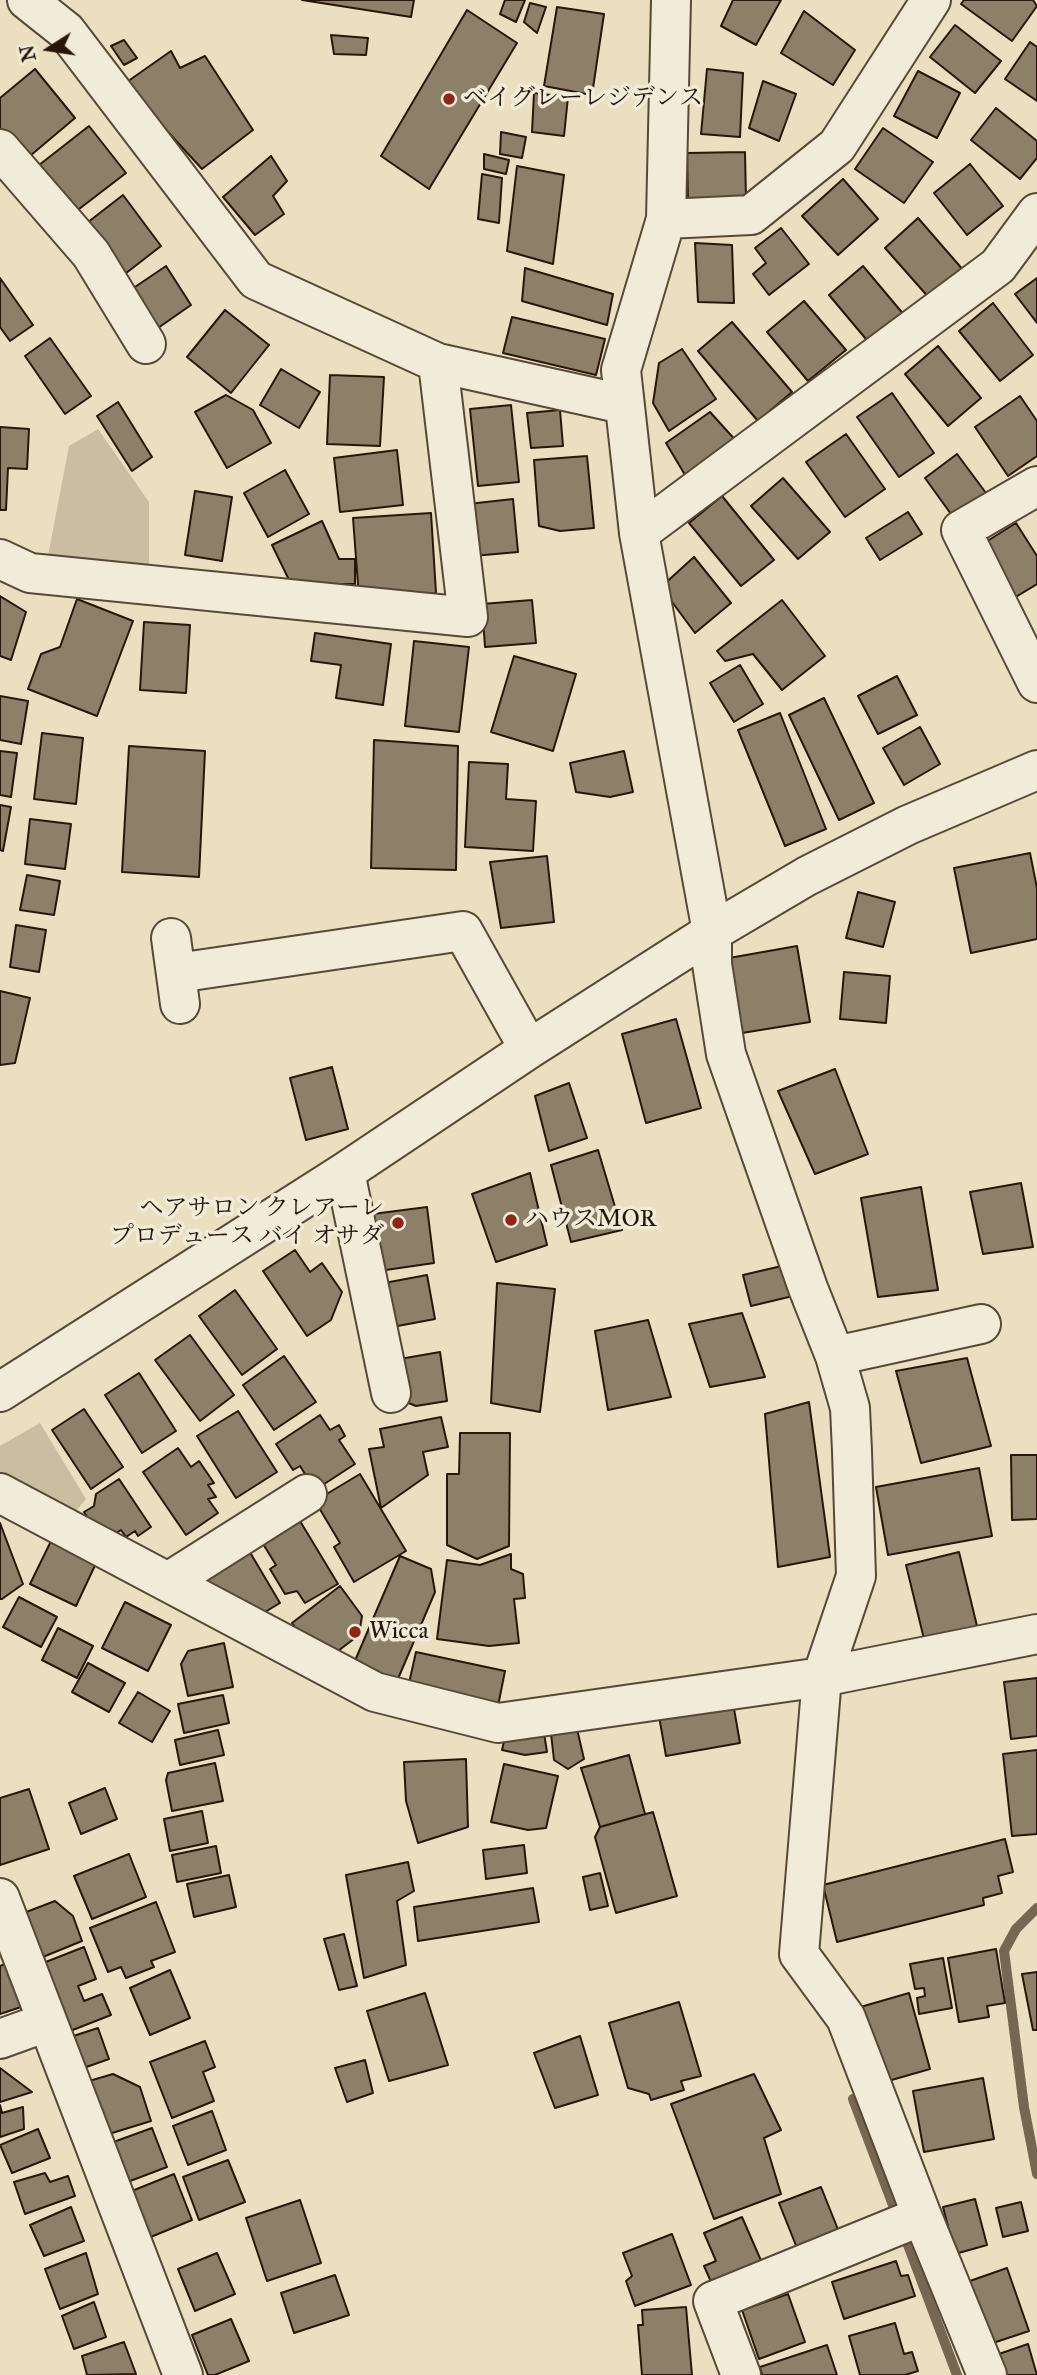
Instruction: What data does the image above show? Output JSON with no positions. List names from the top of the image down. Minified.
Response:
{"places":["ベイグレーレジデンス","ハウスMOR","ヘアサロン クレアーレ プロデュース バイ オサダ","Wicca"],"north":"left"}
